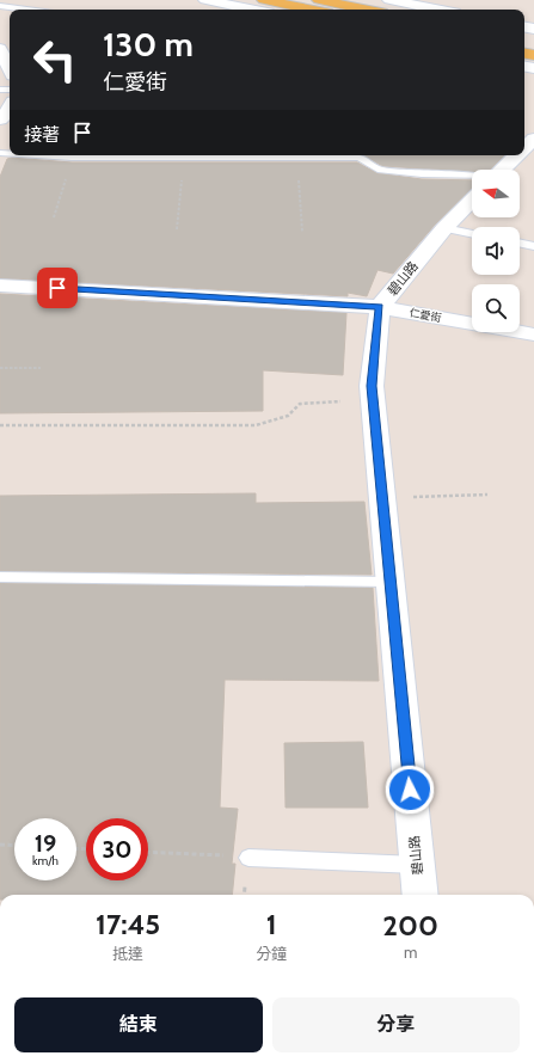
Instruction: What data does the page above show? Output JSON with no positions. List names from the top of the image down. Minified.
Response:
{"streets":{"street":["碧山路","仁愛街"]},"crossings":[["碧山路","仁愛街"]],"north":"left","page":{"turn":["130 m","仁愛街"],"then":"接著","speed":"19 km/h","limit":"30","eta":["17:45","抵達","1","分鐘","200","m"],"buttons":["結束","分享"]}}
